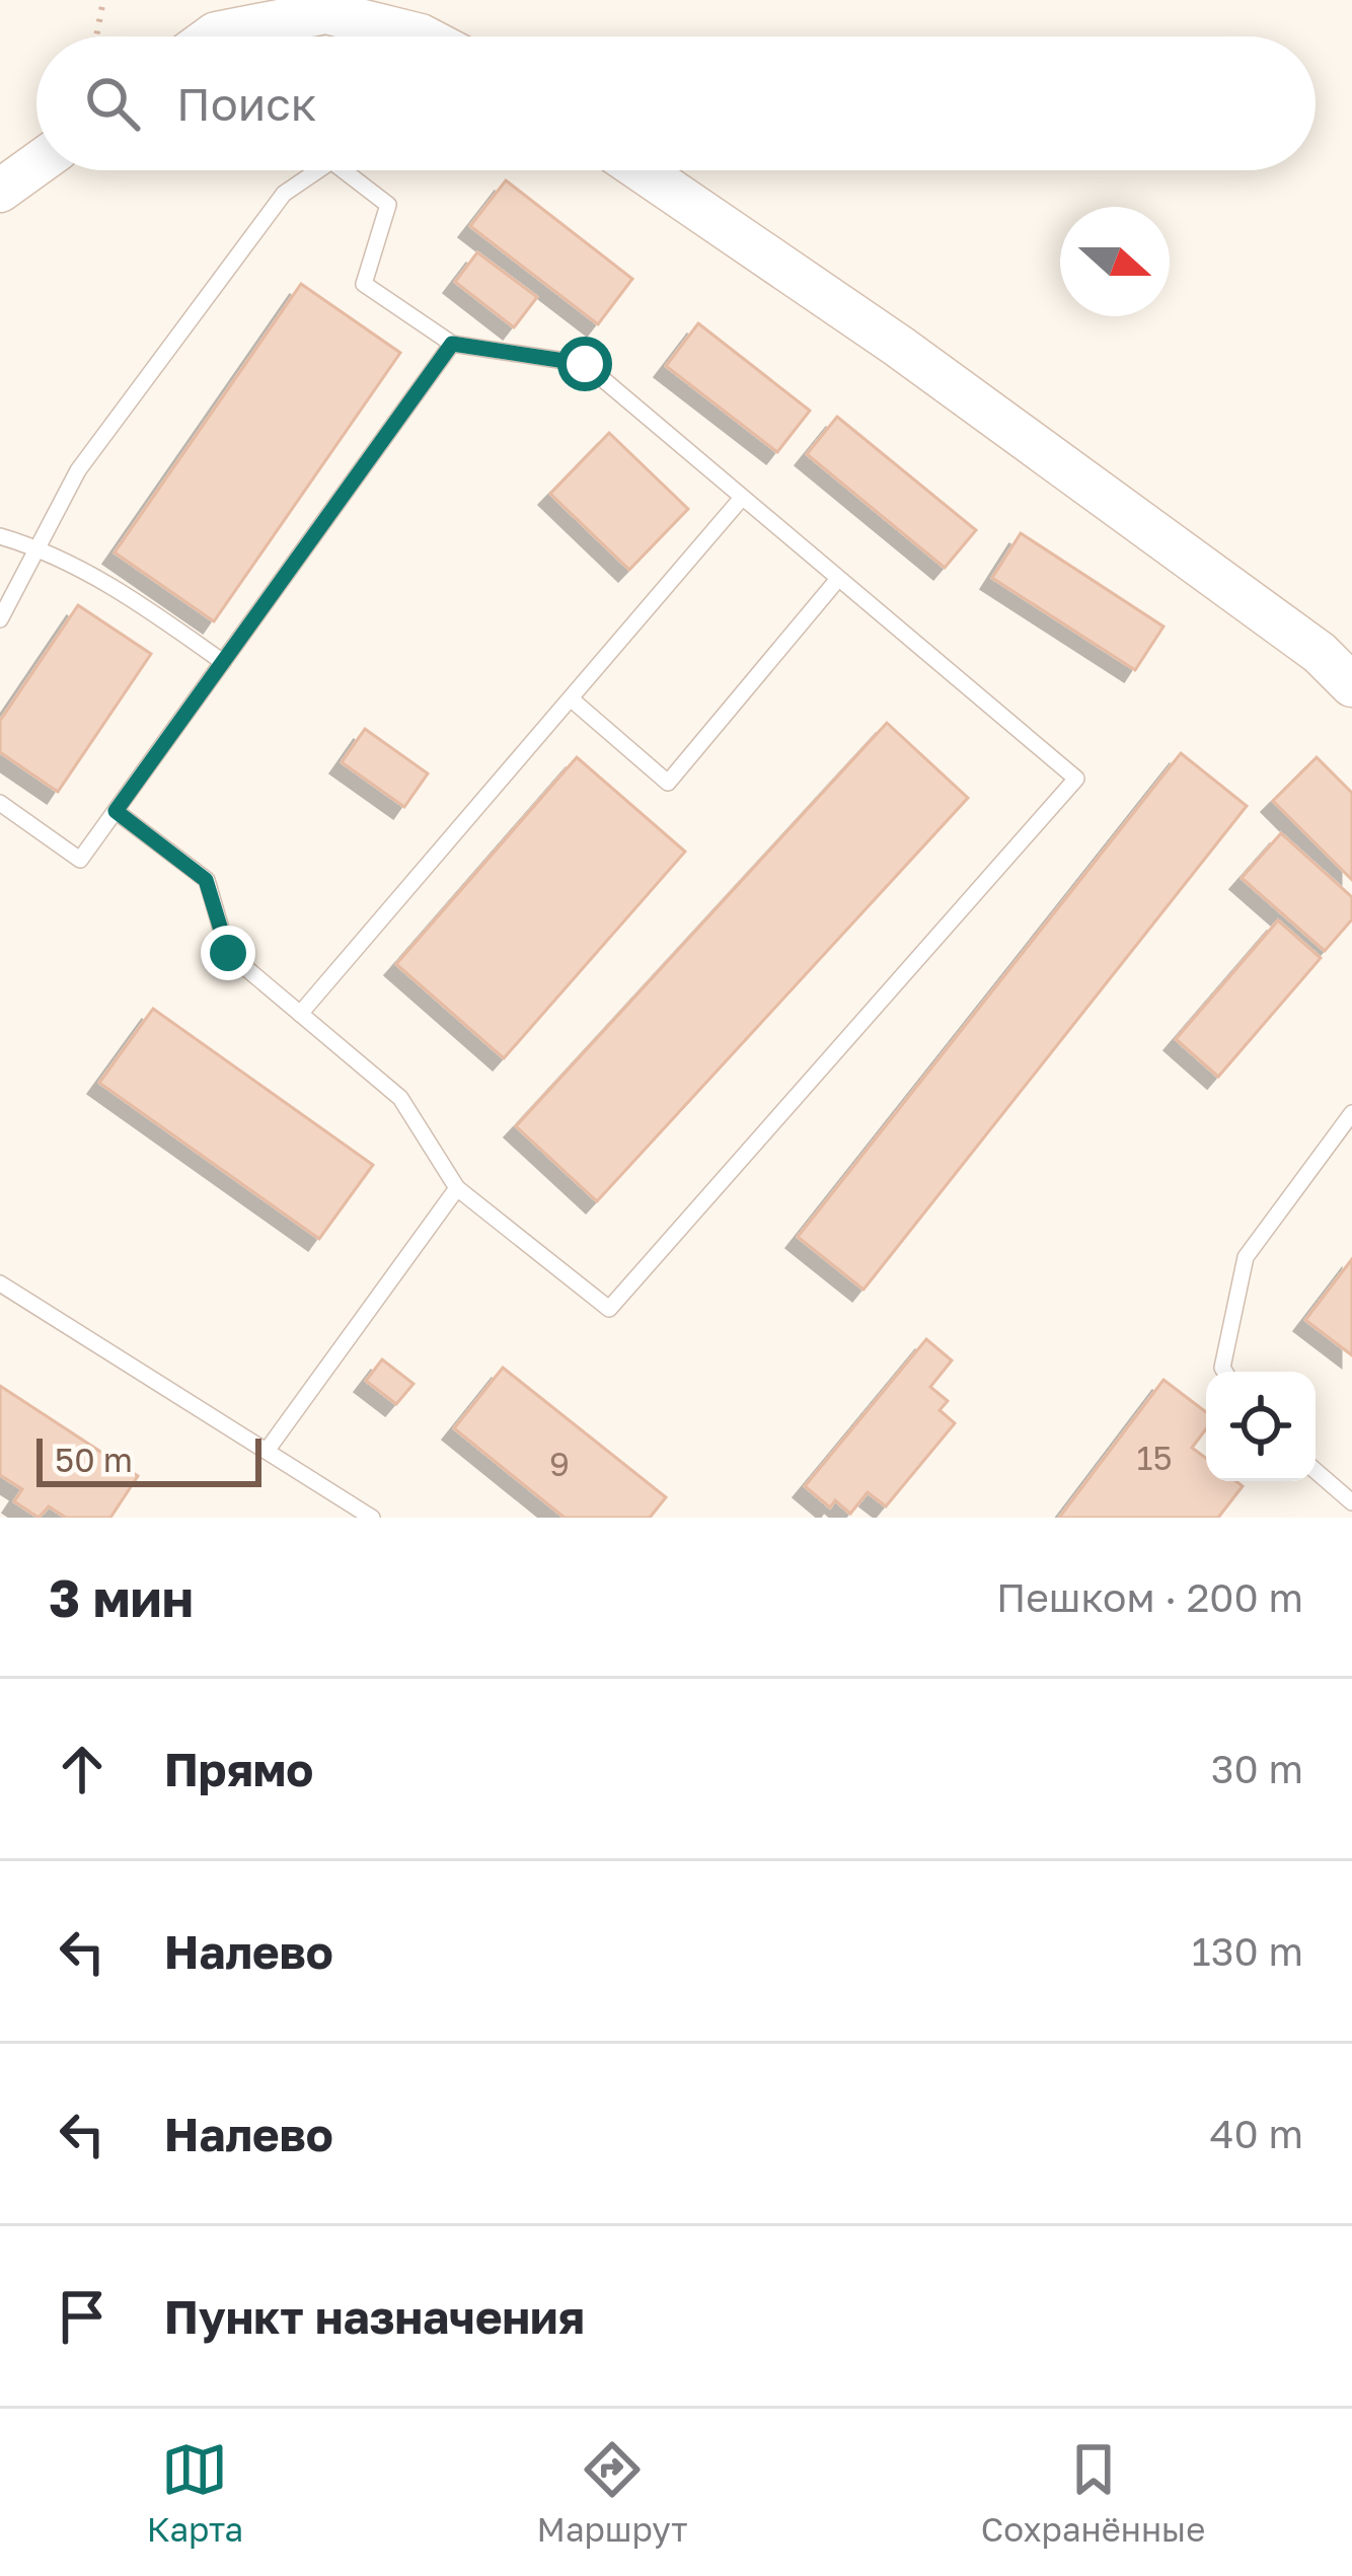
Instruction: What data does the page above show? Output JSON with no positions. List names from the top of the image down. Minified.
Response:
{"house_numbers":["15","9"],"scale_bar":"50 m","north":"right","page":{"search":"Поиск","scale":"50 m","heading":["3 мин","Пешком · 200 m"],"list":[["Прямо","30 m"],["Налево","130 m"],["Налево","40 m"],"Пункт назначения"],"nav":["Карта","Маршрут","Сохранённые"]}}
